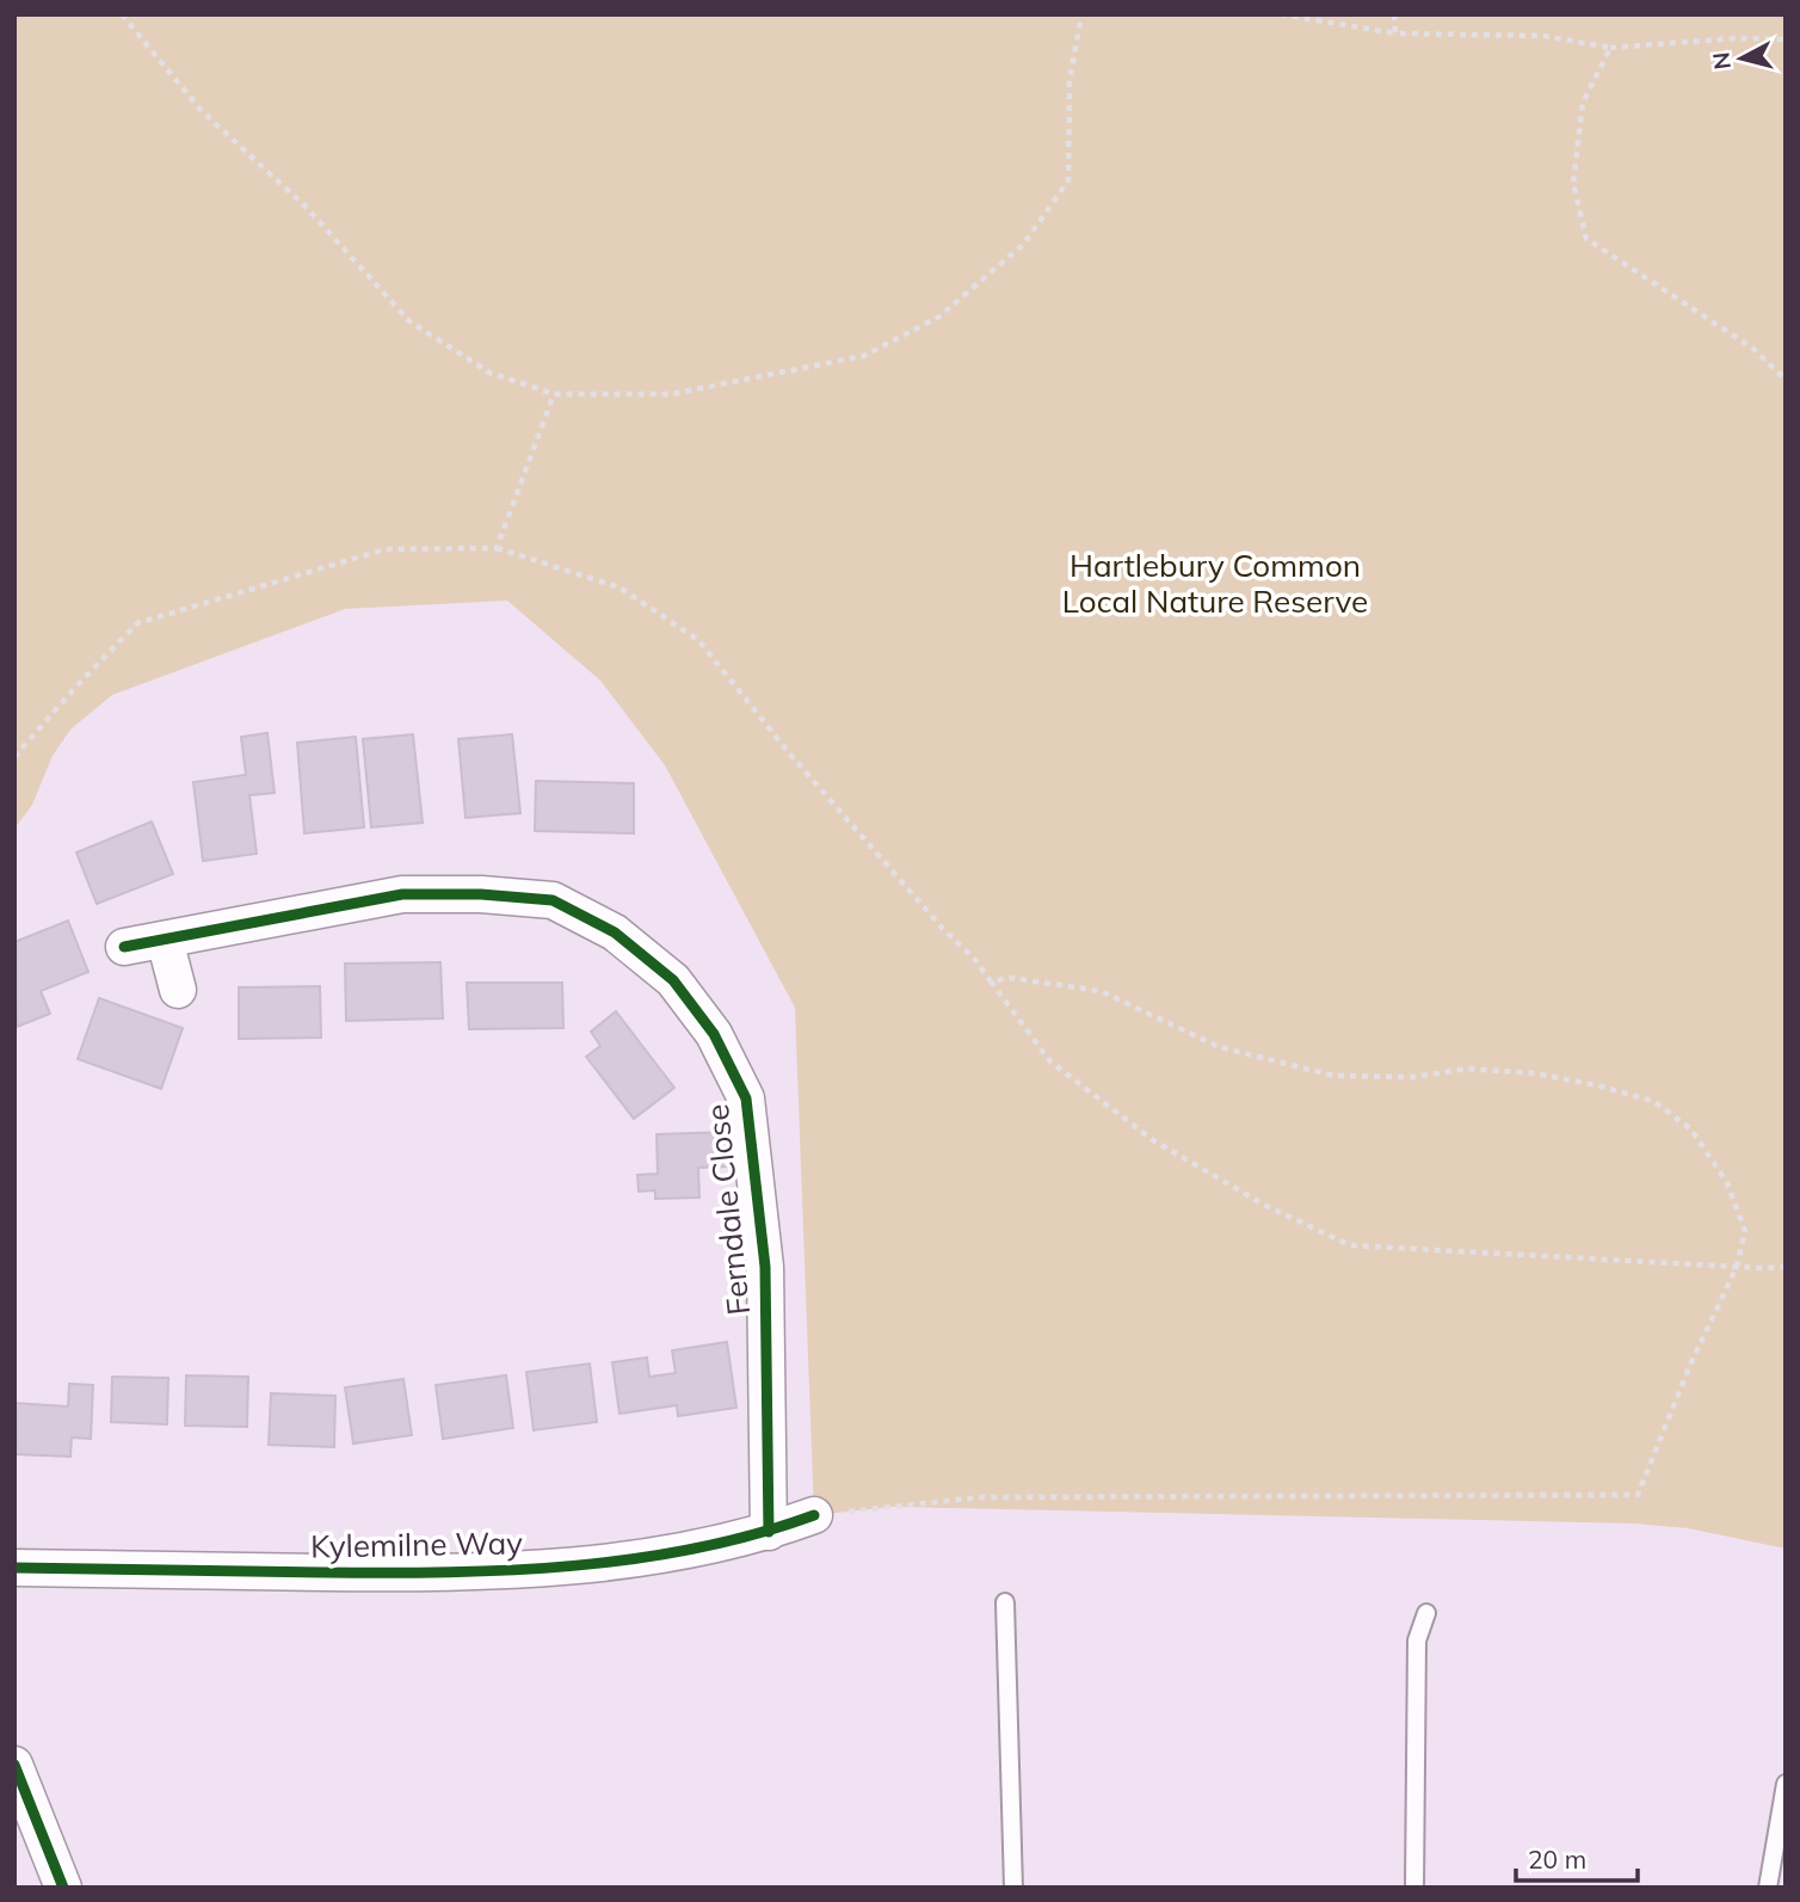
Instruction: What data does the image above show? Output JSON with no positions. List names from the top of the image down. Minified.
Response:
{"streets":{"street":["Ferndale Close","Kylemilne Way"]},"crossings":[["Ferndale Close","Kylemilne Way"]],"parks":["Hartlebury Common Local Nature Reserve"],"scale_bar":"20 m","north":"left"}
